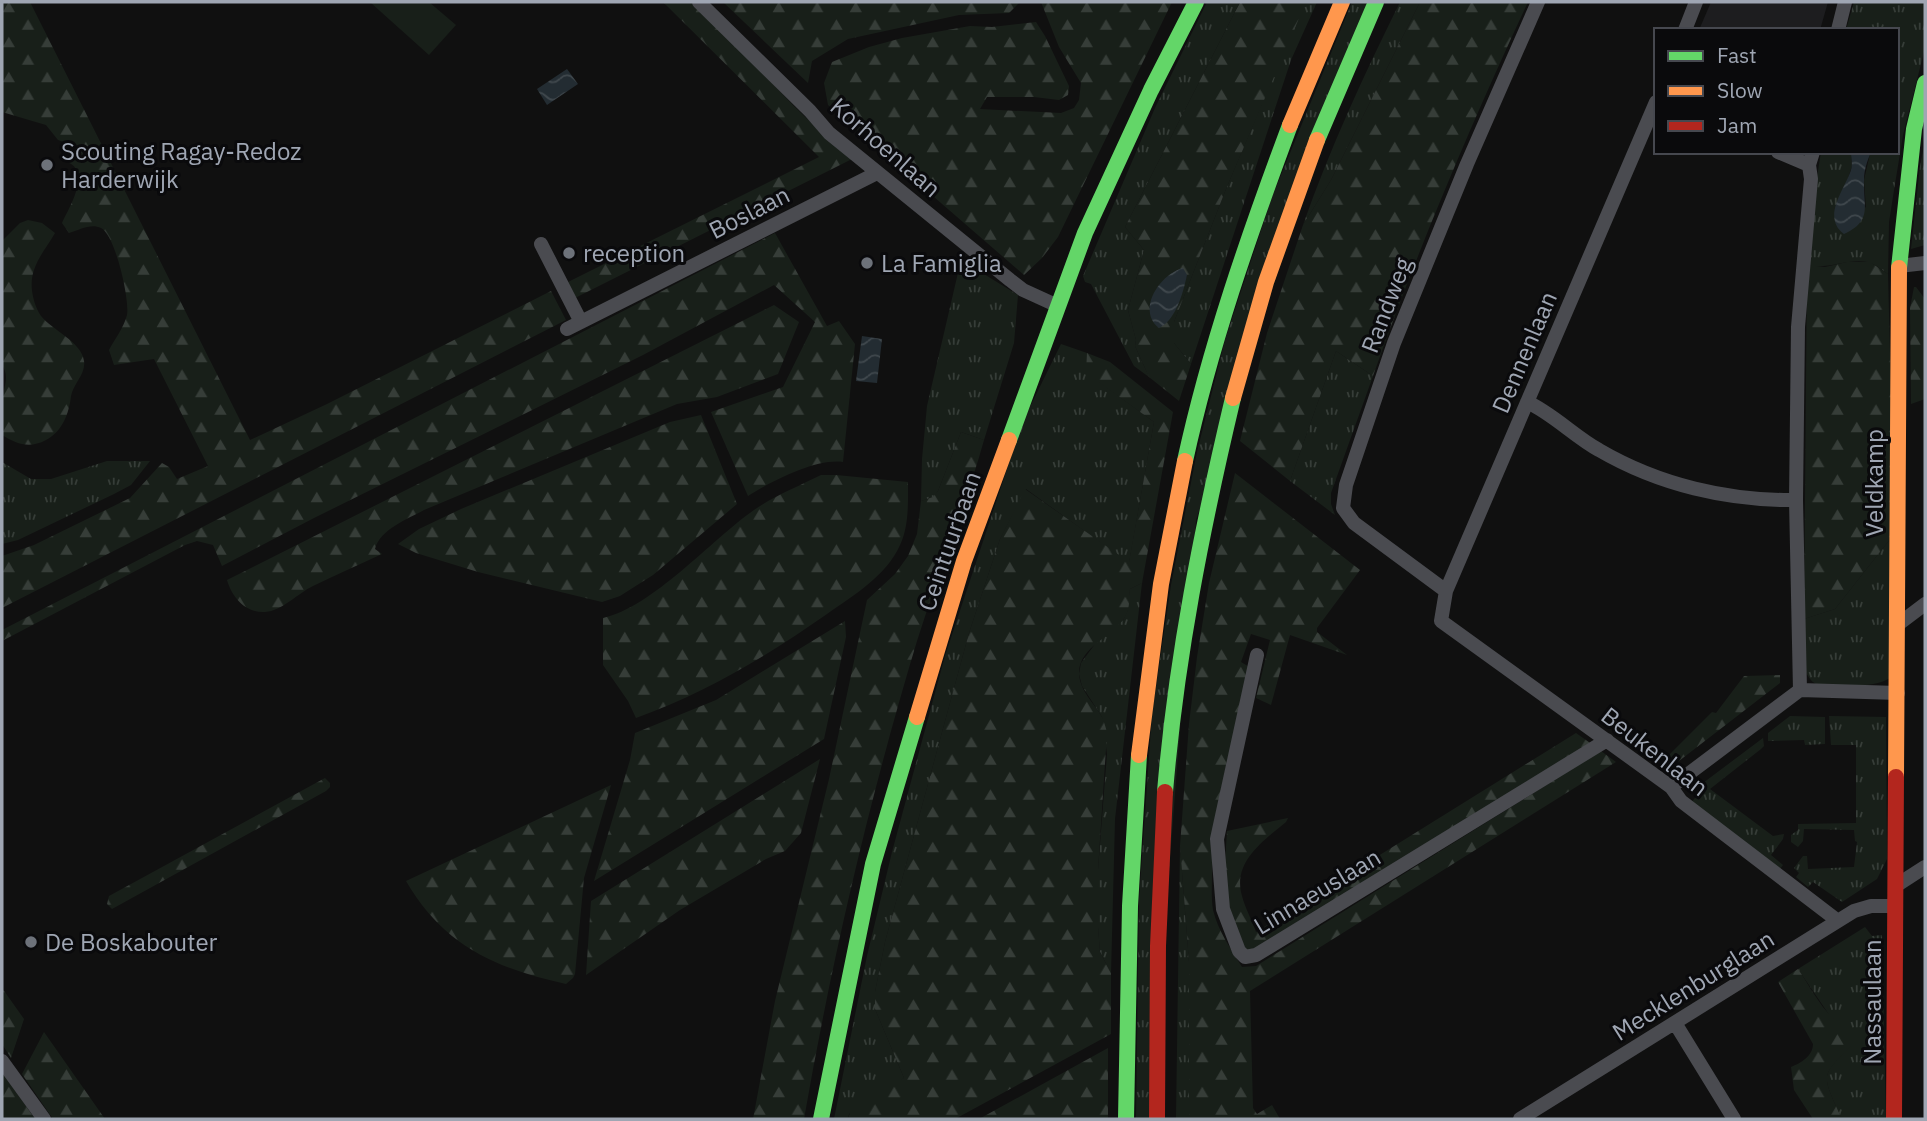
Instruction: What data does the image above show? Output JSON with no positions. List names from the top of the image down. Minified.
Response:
{"streets":{"main road":["Veldkamp","Ceintuurbaan","Nassaulaan"],"street":["Korhoenlaan","Boslaan","Randweg","Dennenlaan","Beukenlaan","Linnaeuslaan","Mecklenburglaan"]},"crossings":[["Korhoenlaan","Boslaan"],["Korhoenlaan","Ceintuurbaan"],["Randweg","Dennenlaan"],["Dennenlaan","Beukenlaan"],["Veldkamp","Nassaulaan"],["Beukenlaan","Linnaeuslaan"],["Beukenlaan","Mecklenburglaan"],["Mecklenburglaan","Nassaulaan"]],"places":["Scouting Ragay-Redoz Harderwijk","reception","La Famiglia","De Boskabouter"],"legend":["Fast","Slow","Jam"]}
